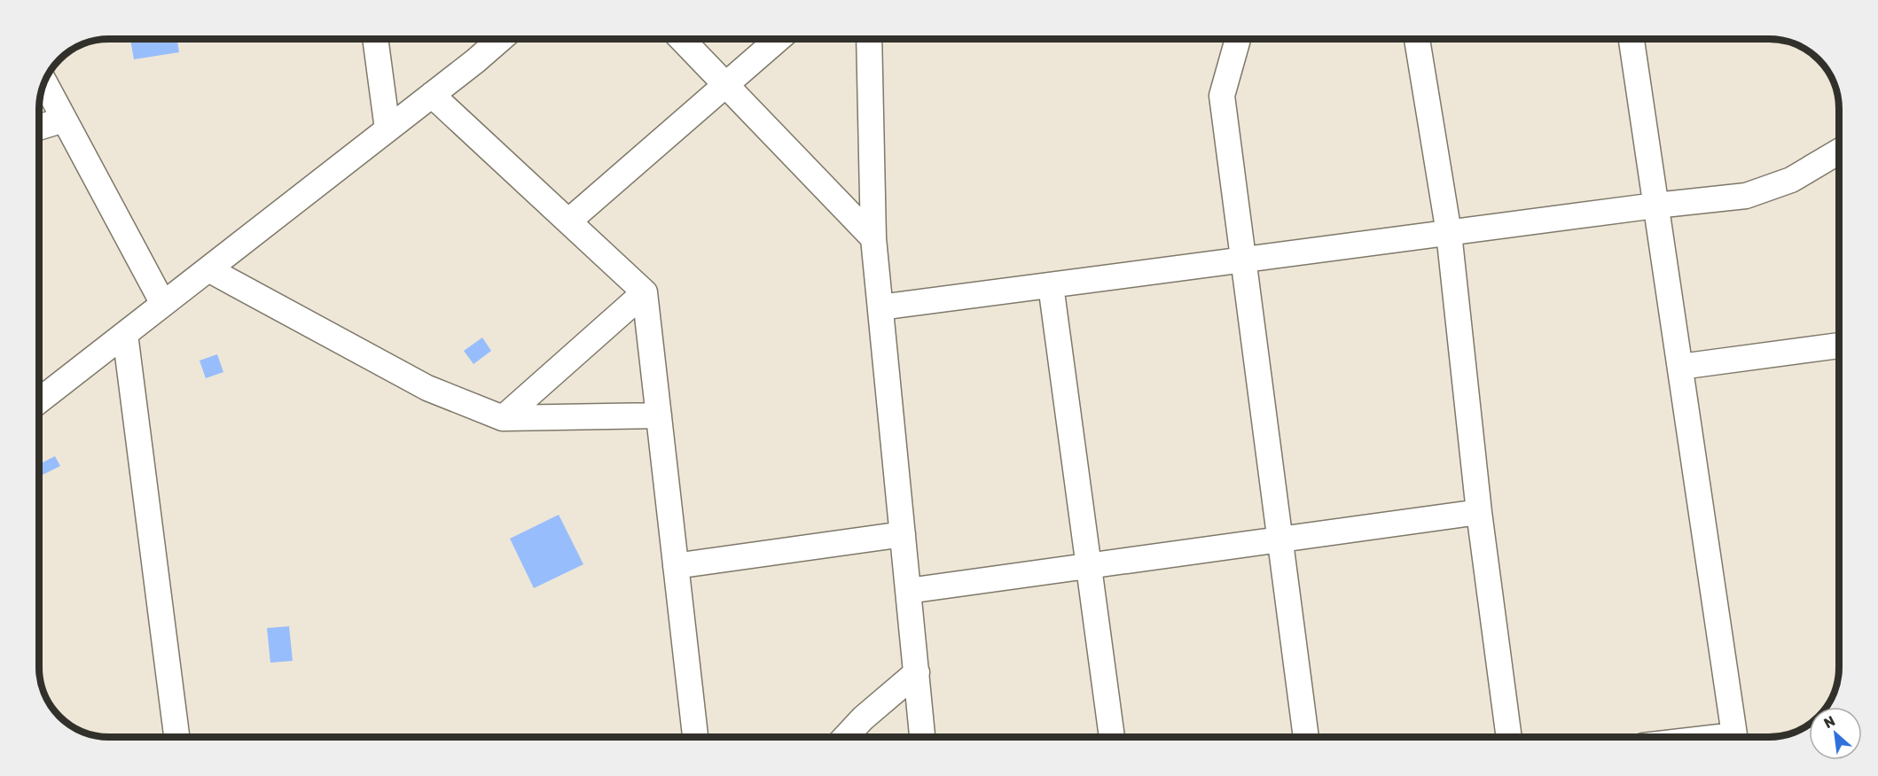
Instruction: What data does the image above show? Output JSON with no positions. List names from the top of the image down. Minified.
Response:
{"north":"top left"}
